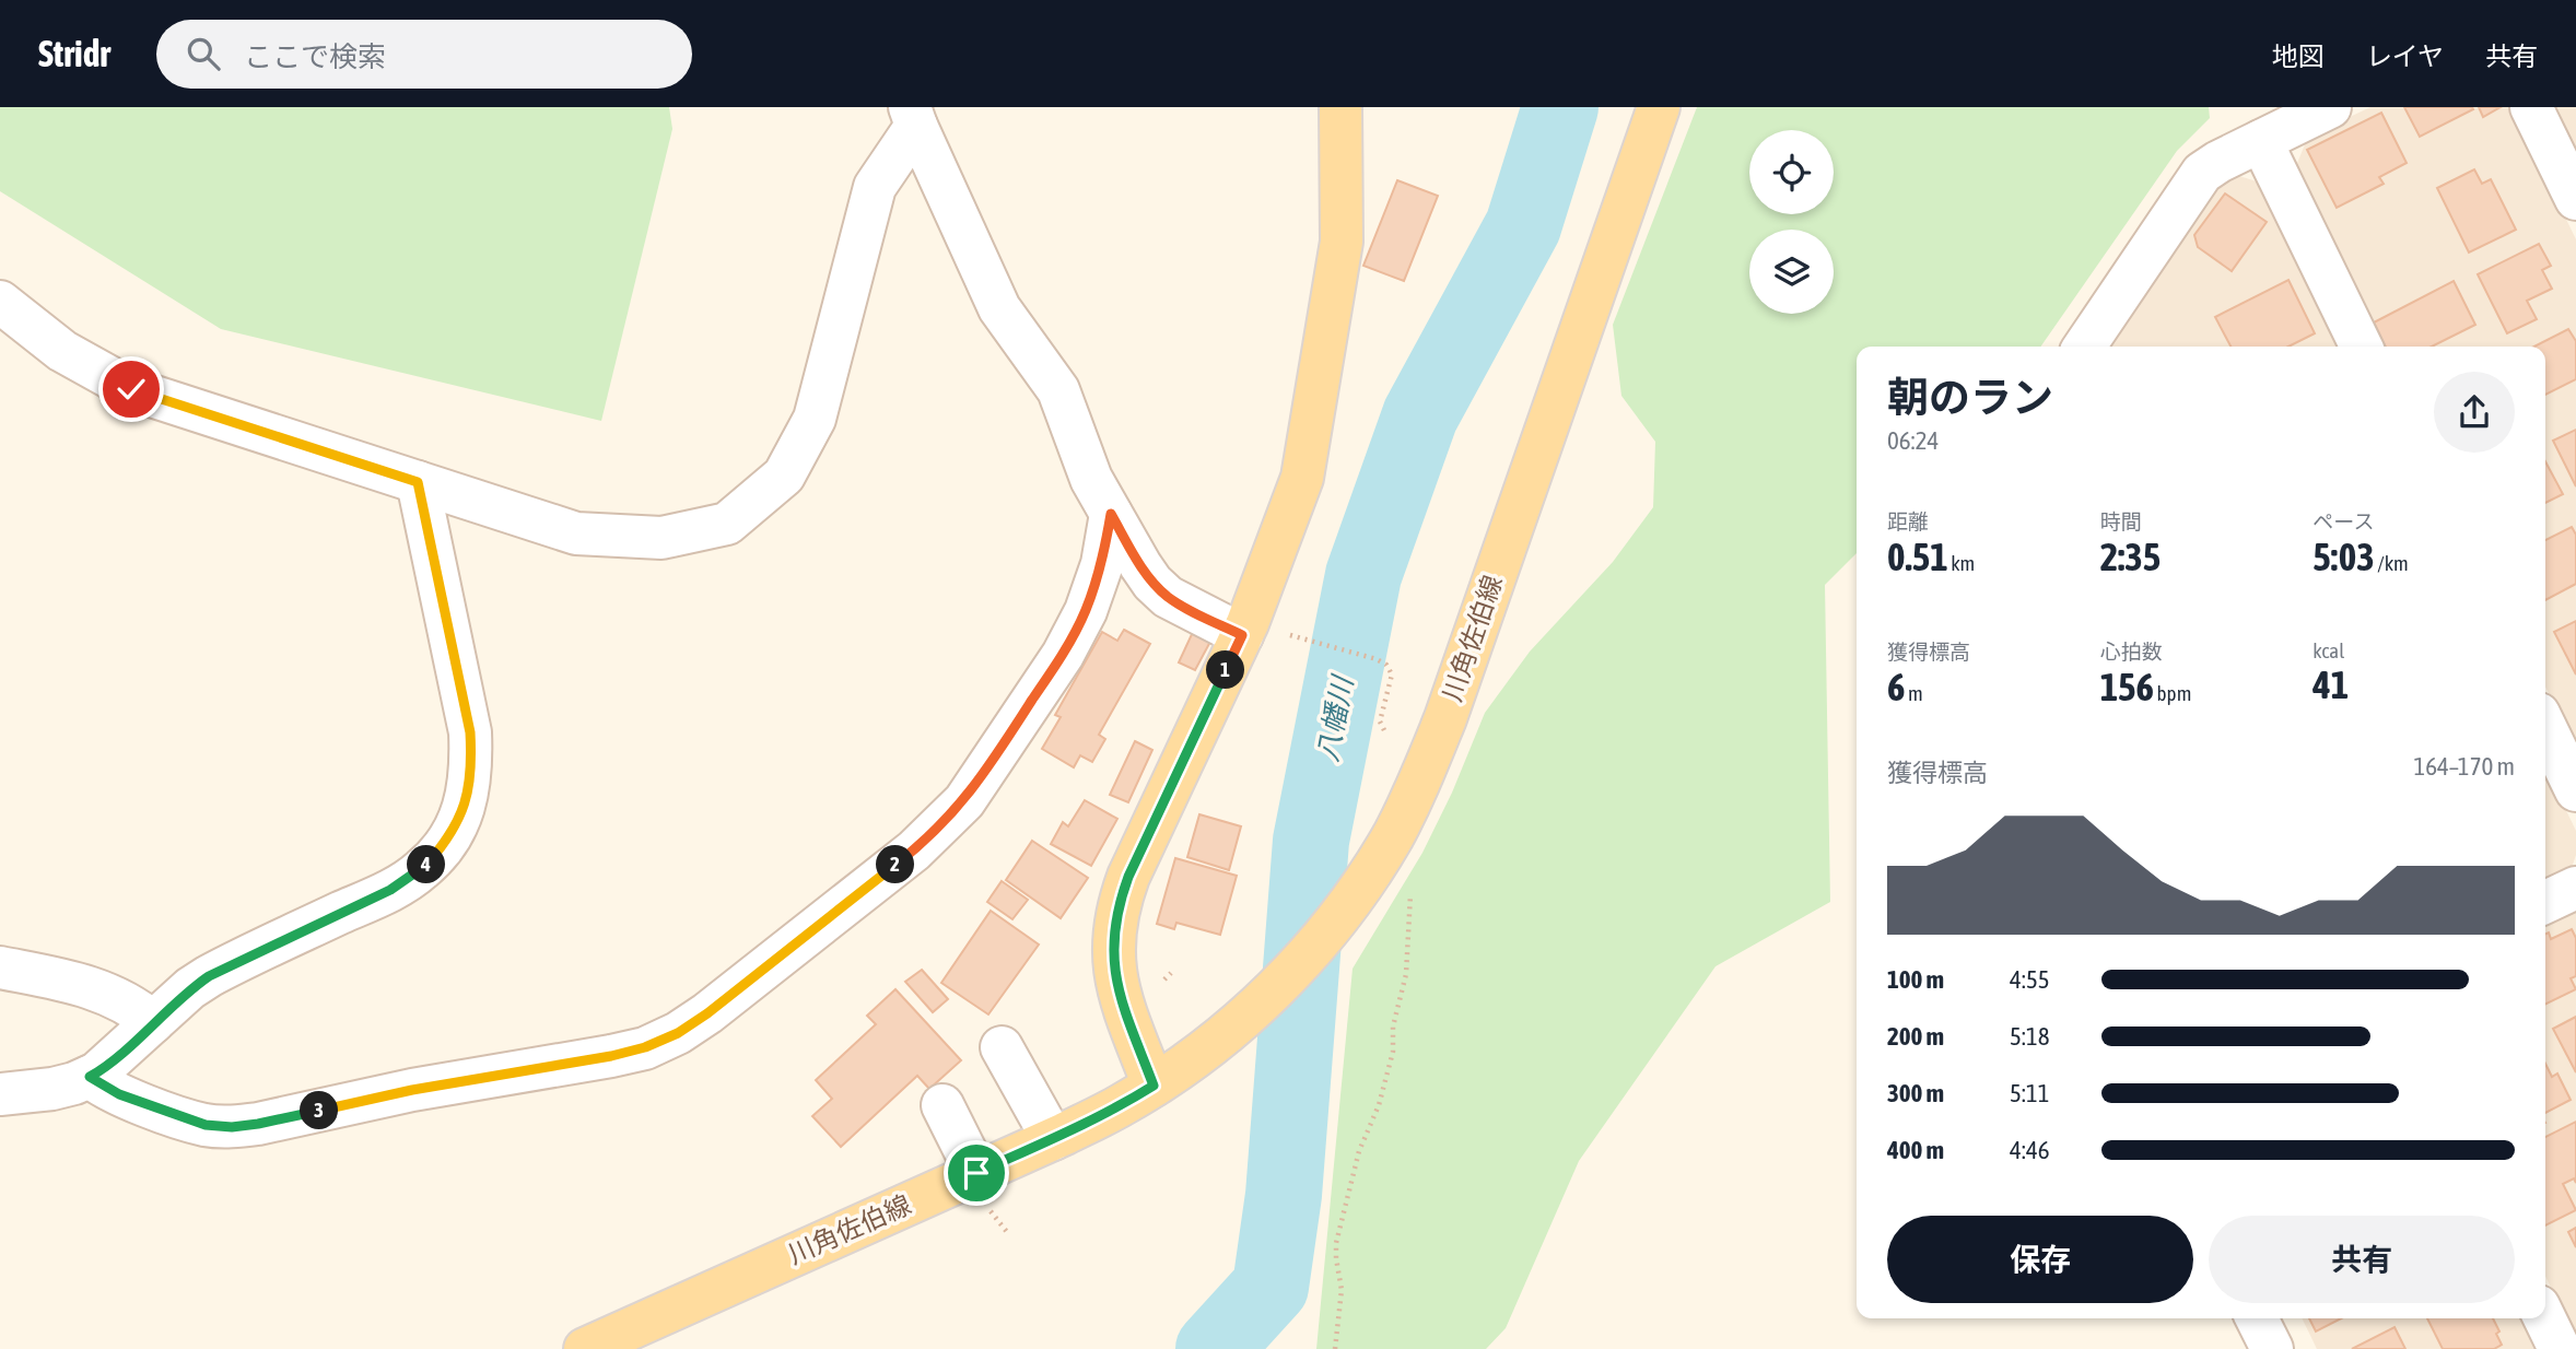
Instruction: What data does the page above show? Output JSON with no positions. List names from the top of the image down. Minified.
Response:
{"streets":{"main road":["川角佐伯線"]},"water":["八幡川"],"page":{"header":"Stridr","search":"ここで検索","nav":["地図","レイヤ","共有"],"heading":["朝のラン","06:24"],"stats":[["距離","0.51 km"],["時間","2:35"],["ペース","5:03 /km"],["獲得標高","6 m"],["心拍数","156 bpm"],["kcal","41"]],"pins":["1","2","4","3"],"chart":["獲得標高","164–170 m"],"list":[{"name":"100 m","note":"4:55"},{"name":"200 m","note":"5:18"},{"name":"300 m","note":"5:11"},{"name":"400 m","note":"4:46"}],"buttons":["保存","共有"]}}
